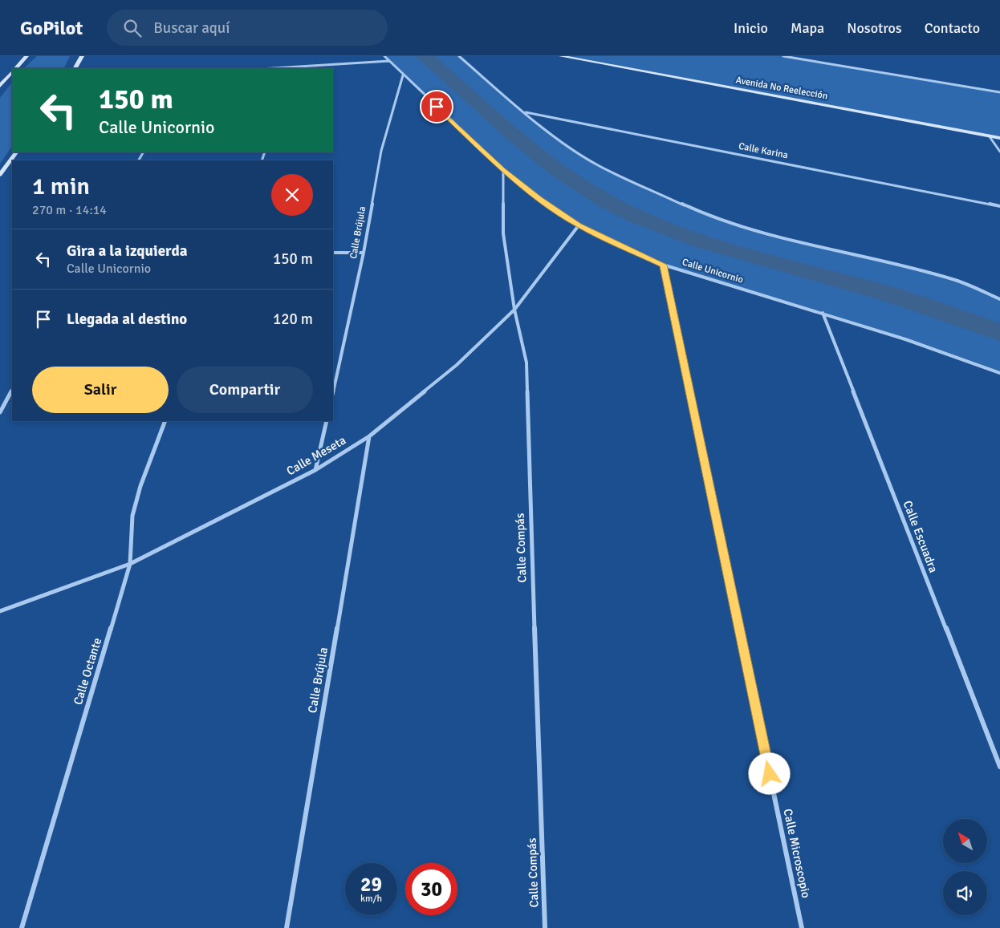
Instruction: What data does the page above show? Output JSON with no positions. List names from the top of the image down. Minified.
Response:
{"streets":{"street":["Avenida No Reelección","Calle Karina","Calle Brújula","Calle Unicornio","Calle Meseta","Calle Escuadra","Calle Compás","Calle Octante","Calle Microscopio"]},"crossings":[["Calle Brújula","Calle Unicornio"],["Calle Brújula","Calle Meseta"],["Calle Unicornio","Calle Meseta"],["Calle Unicornio","Calle Escuadra"],["Calle Unicornio","Calle Compás"],["Calle Unicornio","Calle Microscopio"],["Calle Meseta","Calle Compás"],["Calle Meseta","Calle Octante"]],"north":"top left","page":{"header":"GoPilot","search":"Buscar aquí","nav":["Inicio","Mapa","Nosotros","Contacto"],"turn":["150 m","Calle Unicornio"],"heading":["1 min","270 m · 14:14"],"list":[{"name":"Gira a la izquierda","note":"Calle Unicornio","value":"150 m"},{"name":"Llegada al destino","value":"120 m"}],"buttons":["Salir","Compartir"],"speed":"29 km/h","limit":"30"}}
